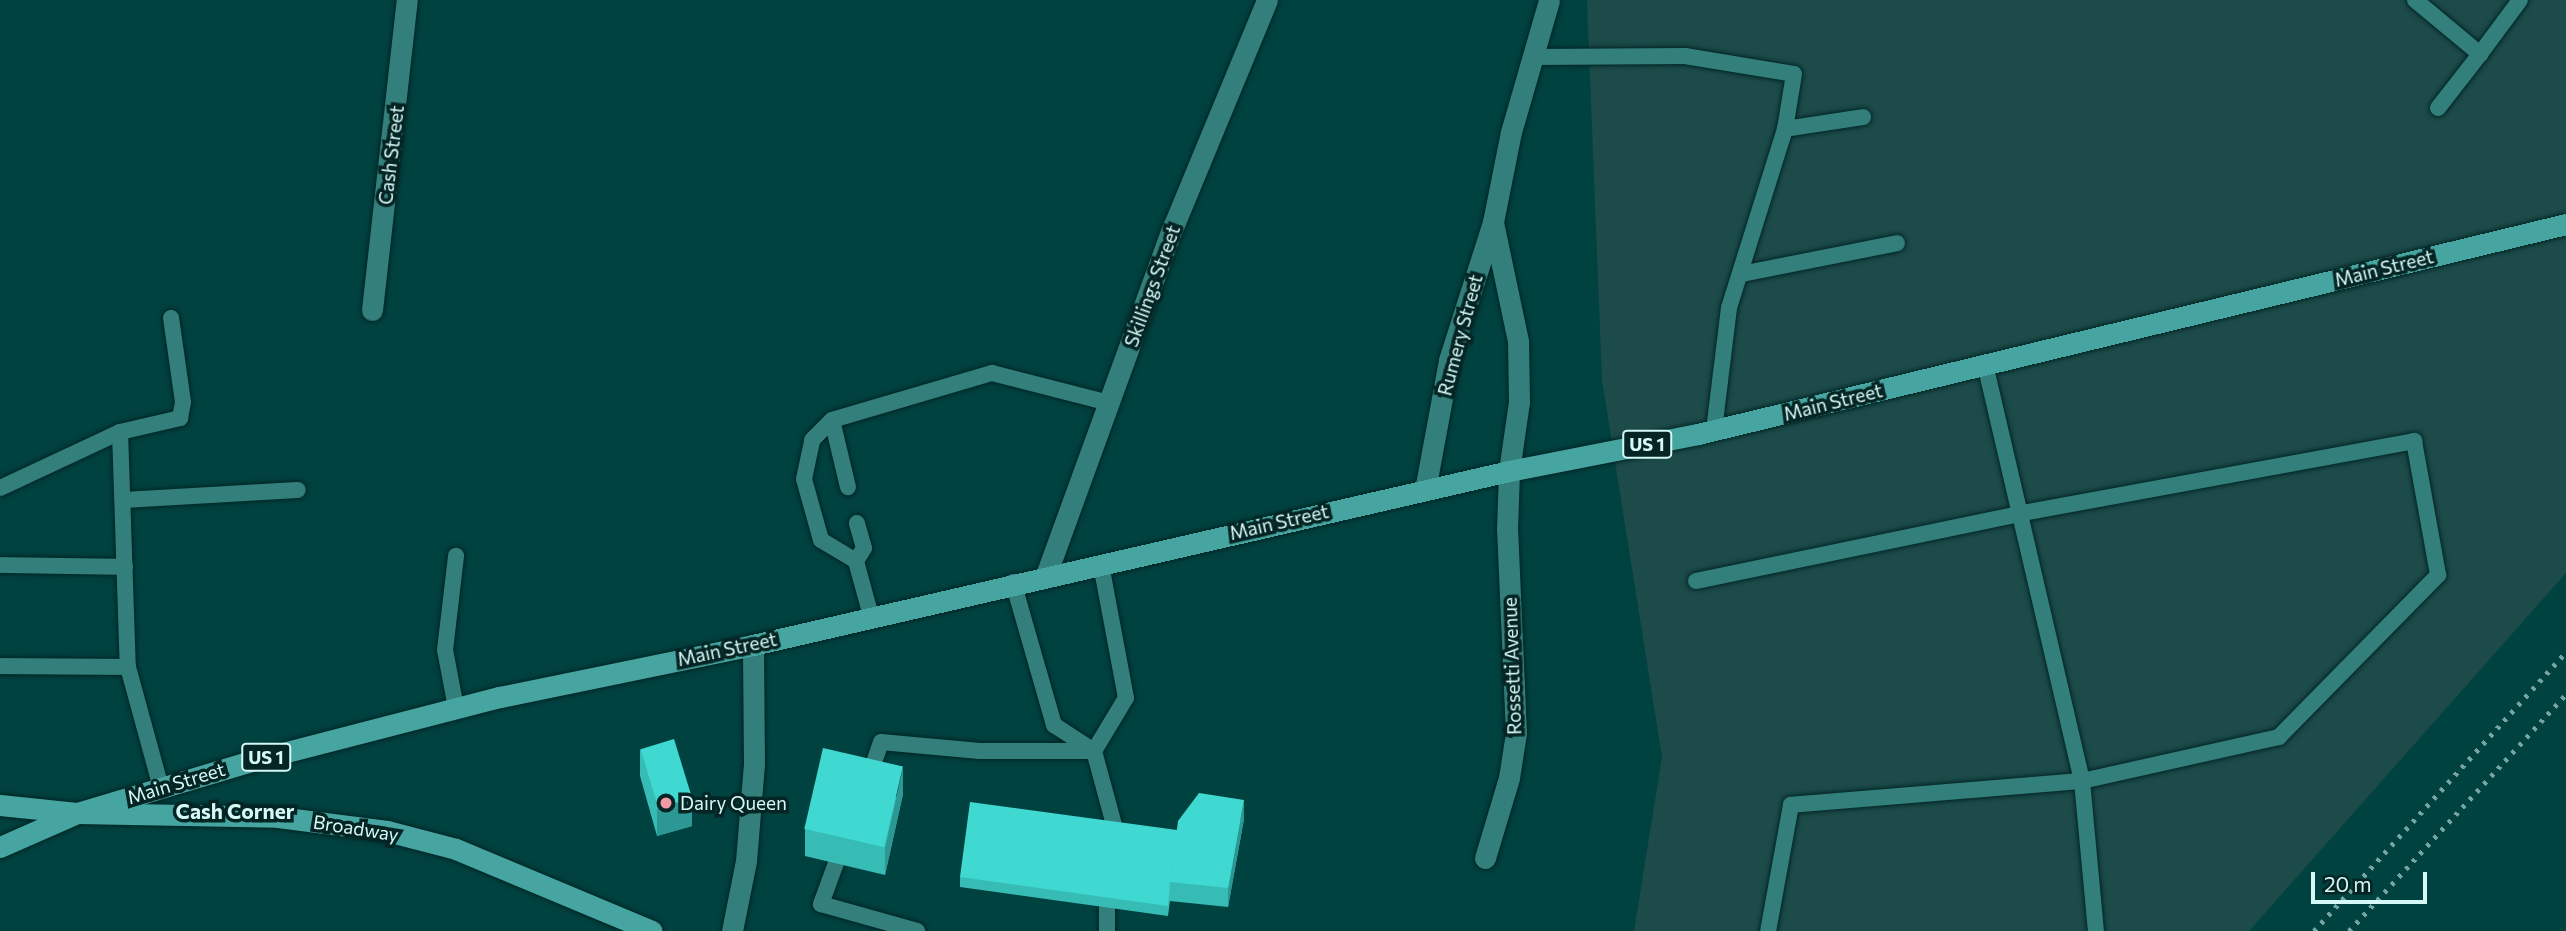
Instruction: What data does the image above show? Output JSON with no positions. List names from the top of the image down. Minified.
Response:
{"streets":{"main road":["Main Street","US 1","Broadway"],"street":["Cash Street","Skillings Street","Rumery Street","Rossetti Avenue"]},"crossings":[["Main Street","Skillings Street"],["Main Street","Rumery Street"],["Main Street","Rossetti Avenue"],["Main Street","Broadway"],["Rumery Street","Rossetti Avenue"]],"districts":["Cash Corner"],"places":["Dairy Queen"],"scale_bar":"20 m"}
